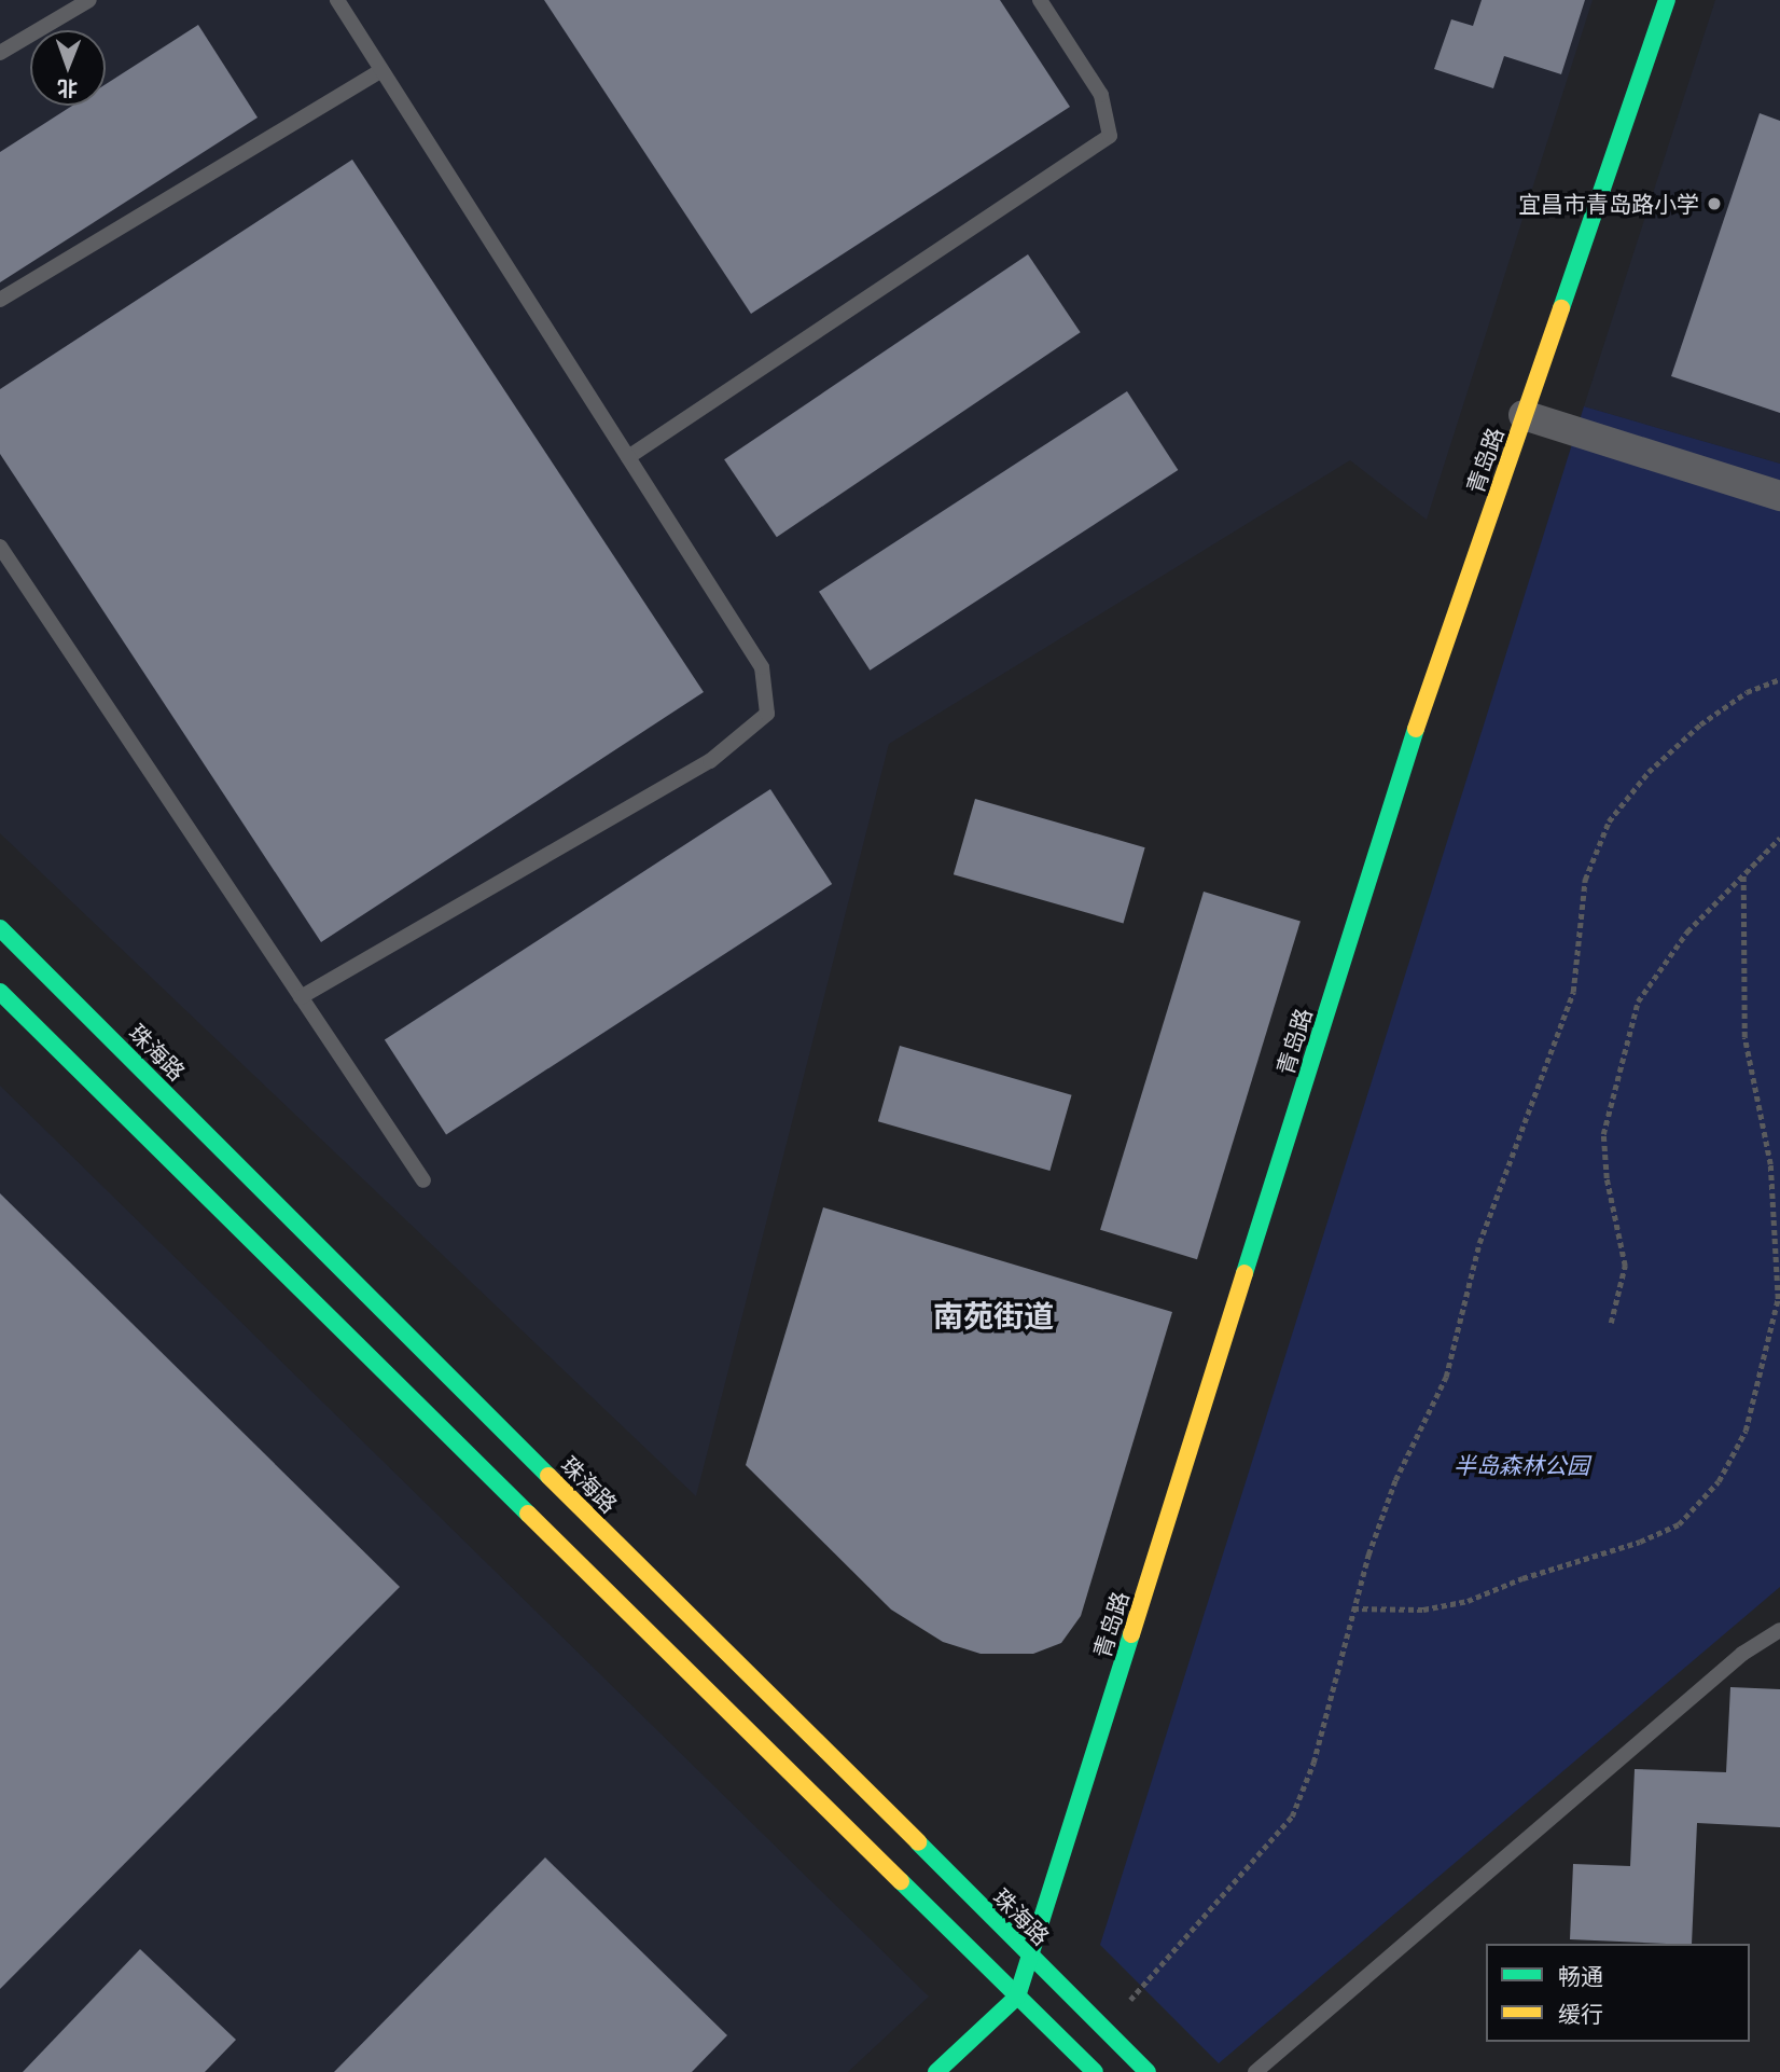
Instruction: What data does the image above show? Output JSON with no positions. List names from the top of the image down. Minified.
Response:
{"streets":{"main road":["青岛路","珠海路"]},"crossings":[["青岛路","珠海路"]],"districts":["南苑街道"],"parks":["半岛森林公园"],"places":["宜昌市青岛路小学"],"legend":["畅通","缓行"],"north":"bottom"}
